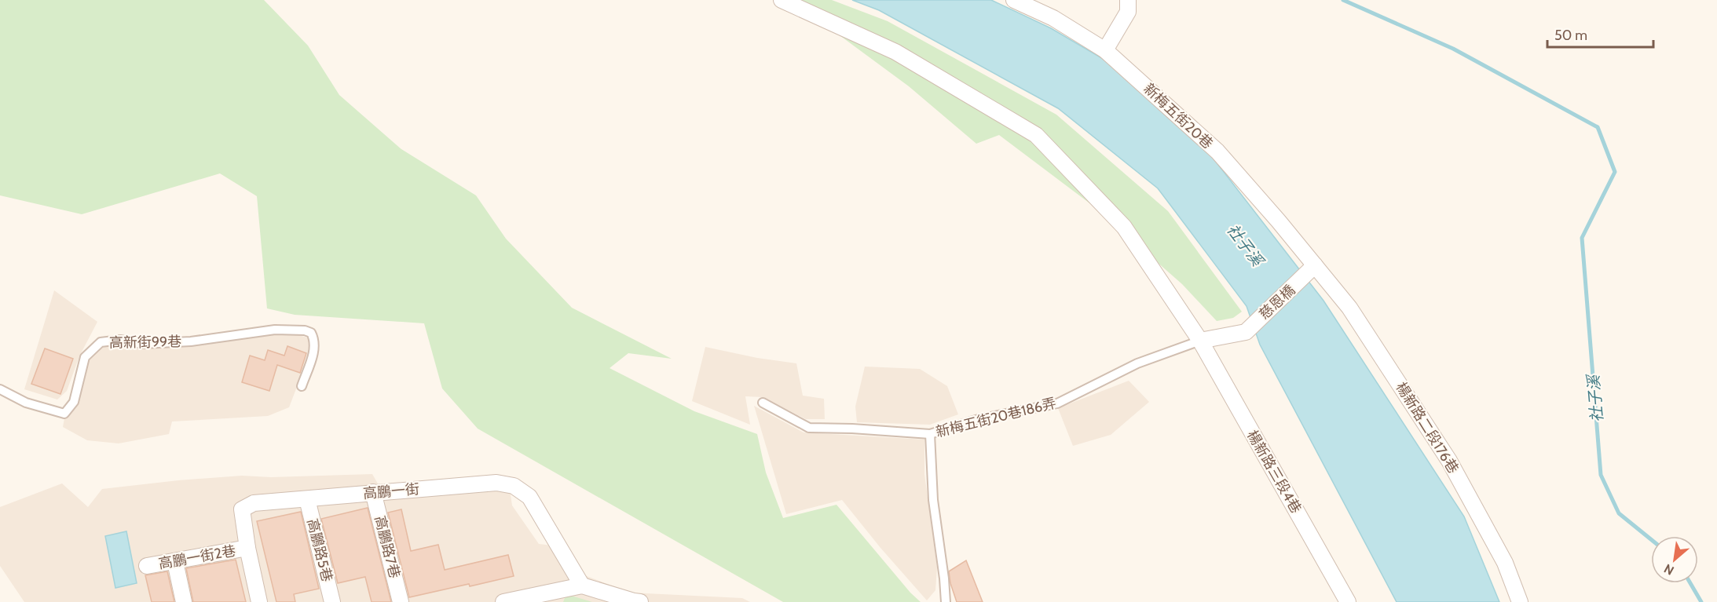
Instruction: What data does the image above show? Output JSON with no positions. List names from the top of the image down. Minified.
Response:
{"streets":{"street":["新梅五街20巷","慈恩橋","新梅五街20巷186弄","楊新路二段176巷","楊新路三段4巷","高鵬一街","高鵬路7巷","高鵬路5巷","高鵬一街2巷"],"lane":["高新街99巷"]},"crossings":[["新梅五街20巷","慈恩橋"],["新梅五街20巷","楊新路二段176巷"],["慈恩橋","新梅五街20巷186弄"],["慈恩橋","楊新路二段176巷"],["新梅五街20巷186弄","楊新路三段4巷"],["高鵬一街","高鵬路7巷"],["高鵬一街","高鵬路5巷"],["高鵬一街","高鵬一街2巷"]],"water":["社子溪"],"scale_bar":"50 m","north":"bottom left"}
